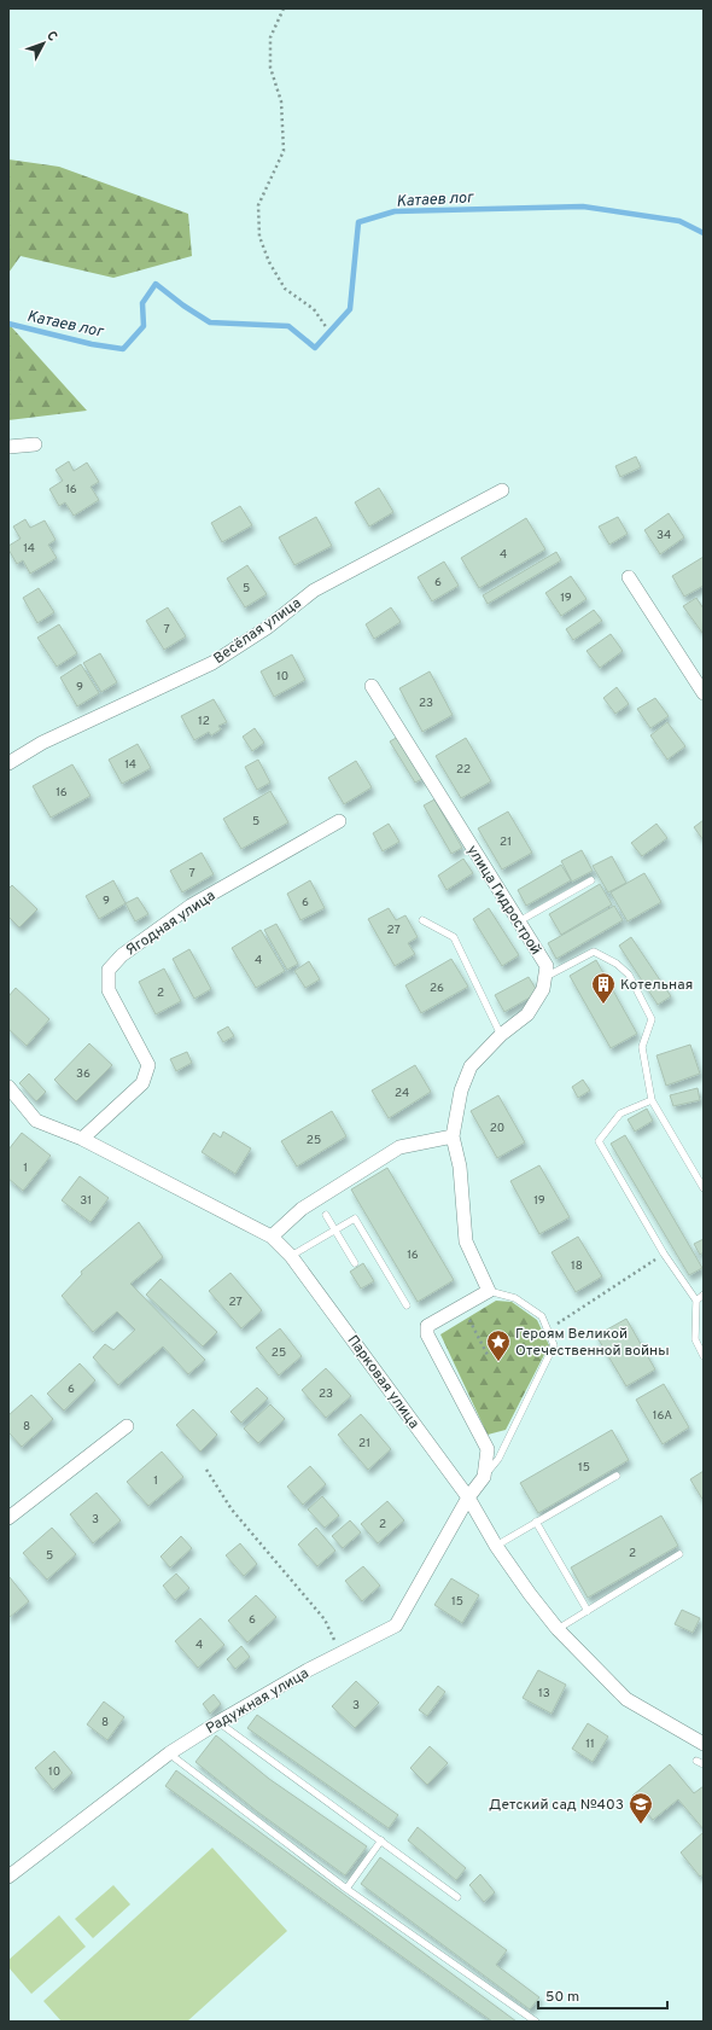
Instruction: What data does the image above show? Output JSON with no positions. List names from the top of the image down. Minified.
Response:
{"streets":{"street":["Весёлая улица","улица Гидрострой","Ягодная улица","Парковая улица","Радужная улица"]},"crossings":[["Ягодная улица","Парковая улица"],["Парковая улица","Радужная улица"]],"water":["Катаев лог"],"places":{"building":["Котельная"],"place":["Героям Великой Отечественной войны"],"school or university":["Детский сад №403"]},"house_numbers":["16","34","14","4","6","5","19","7","10","9","23","12","14","22","16","5","21","7","9","6","27","4","26","2","36","24","20","25","1","31","19","16","18","27","25","6","23","16А","8","21","15","1","3","2","2","5","15","6","4","13","3","8","11","10"],"scale_bar":"50 m","north":"top right"}
